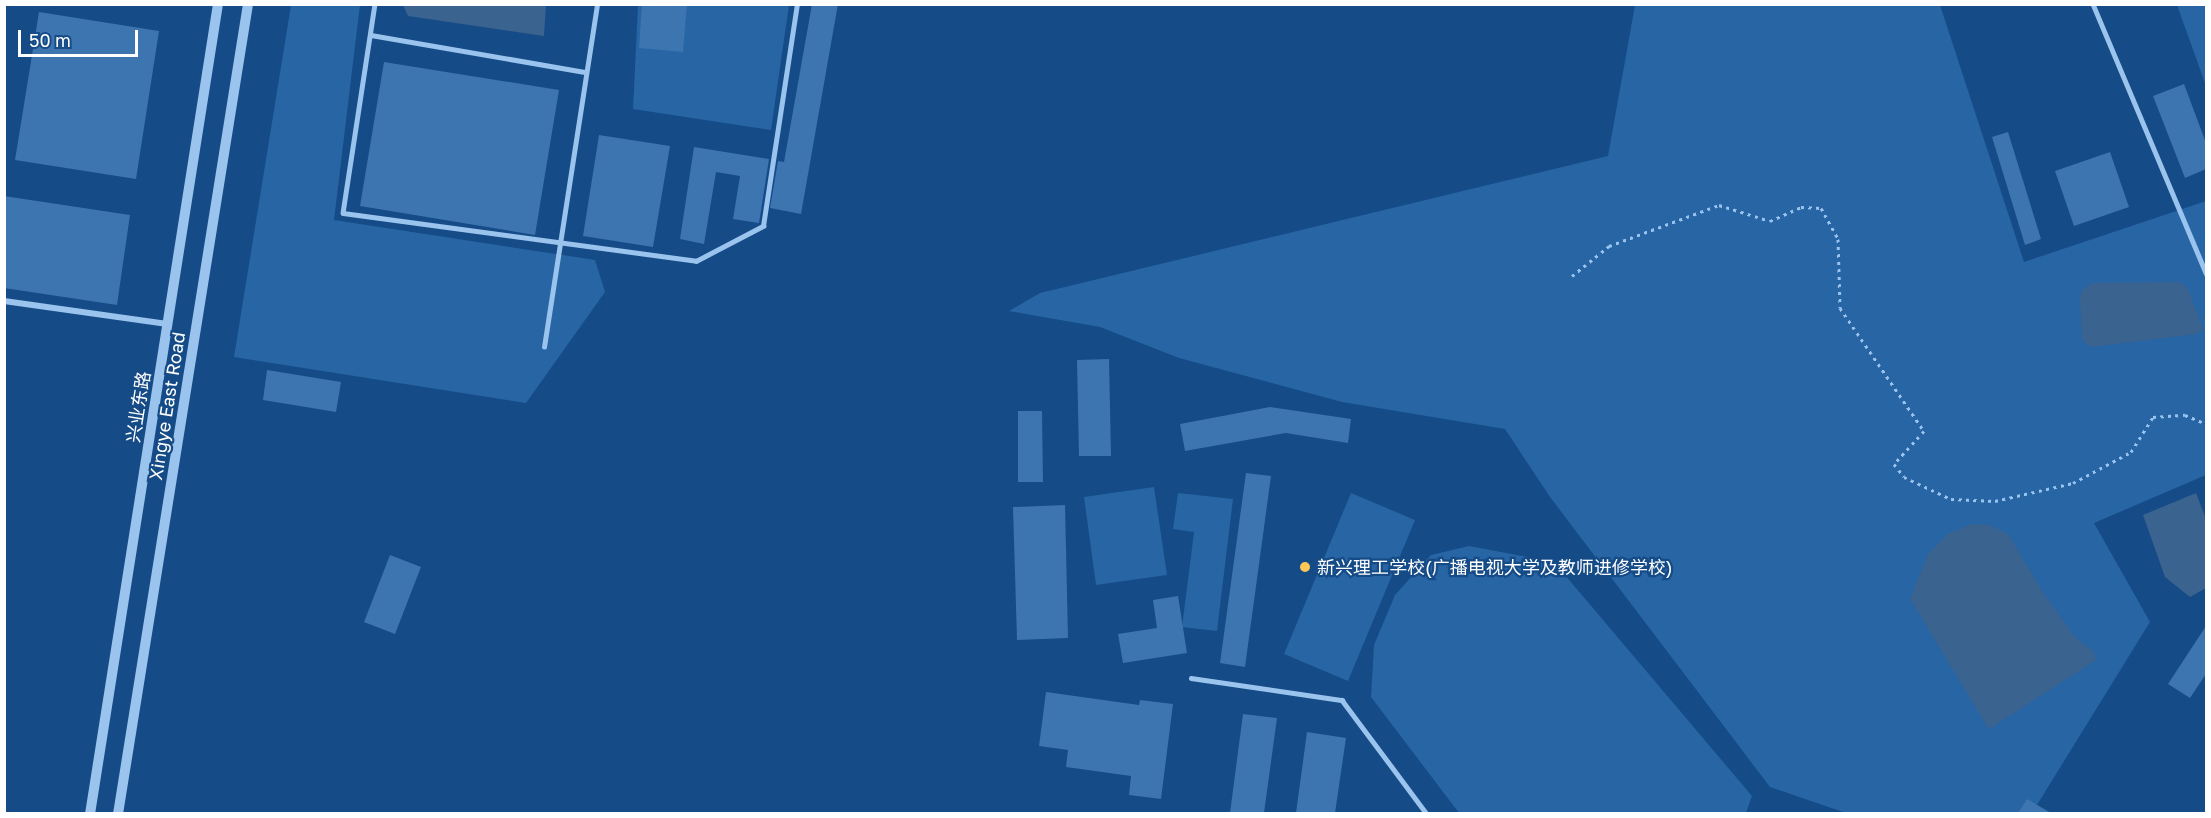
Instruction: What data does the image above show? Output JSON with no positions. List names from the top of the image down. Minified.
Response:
{"streets":{"street":["Xingye East Road","兴业东路"]},"places":["新兴理工学校(广播电视大学及教师进修学校)"],"scale_bar":"50 m"}
